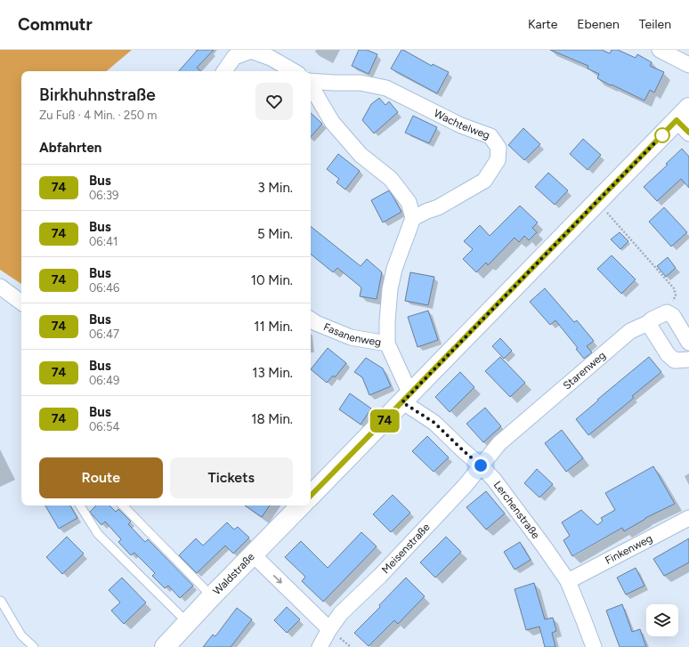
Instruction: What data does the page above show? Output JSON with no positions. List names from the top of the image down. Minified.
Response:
{"streets":{"street":["Wachtelweg","Fasanenweg","Starenweg","Lerchenstraße","Meisenstraße","Finkenweg","Waldstraße"]},"crossings":[["Fasanenweg","Lerchenstraße"],["Starenweg","Lerchenstraße"],["Starenweg","Meisenstraße"],["Lerchenstraße","Meisenstraße"],["Lerchenstraße","Finkenweg"]],"lines":["bus line 74"],"page":{"header":"Commutr","nav":["Karte","Ebenen","Teilen"],"on_map":"74","heading":[["Birkhuhnstraße","Zu Fuß · 4 Min. · 250 m"],"Abfahrten"],"list":[{"mark":"74","name":"Bus","note":"06:39","value":"3 Min."},{"mark":"74","name":"Bus","note":"06:41","value":"5 Min."},{"mark":"74","name":"Bus","note":"06:46","value":"10 Min."},{"mark":"74","name":"Bus","note":"06:47","value":"11 Min."},{"mark":"74","name":"Bus","note":"06:49","value":"13 Min."},{"mark":"74","name":"Bus","note":"06:54","value":"18 Min."}],"buttons":["Route","Tickets"]}}
